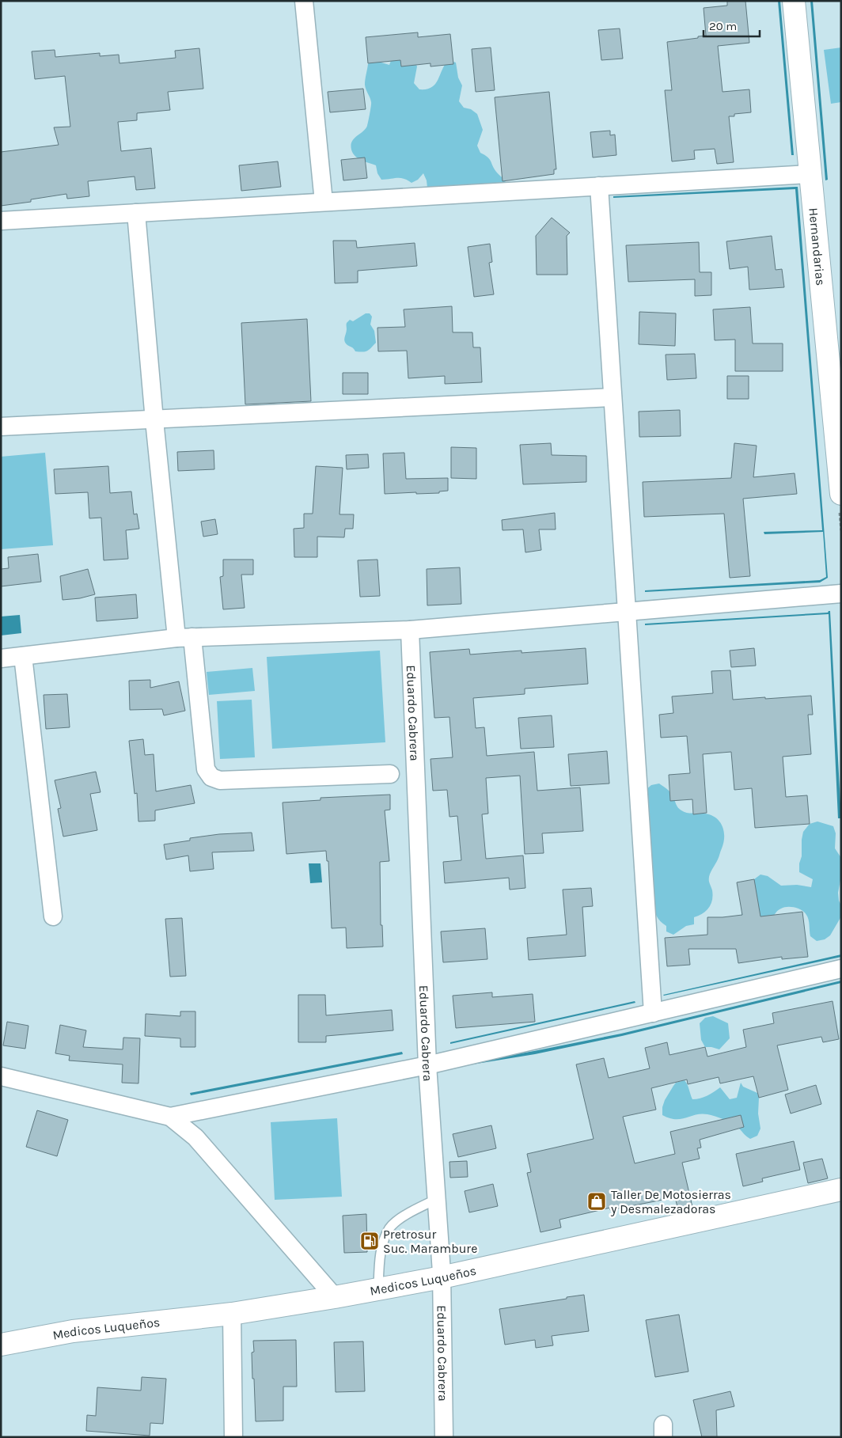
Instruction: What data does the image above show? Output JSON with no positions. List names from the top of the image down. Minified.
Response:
{"streets":{"street":["Hernandarias","Eduardo Cabrera","Medicos Luqueños"]},"crossings":[["Eduardo Cabrera","Medicos Luqueños"]],"places":{"shop":["Taller De Motosierras y Desmalezadoras"],"fuel station":["Pretrosur Suc. Marambure"]},"scale_bar":"20 m"}
